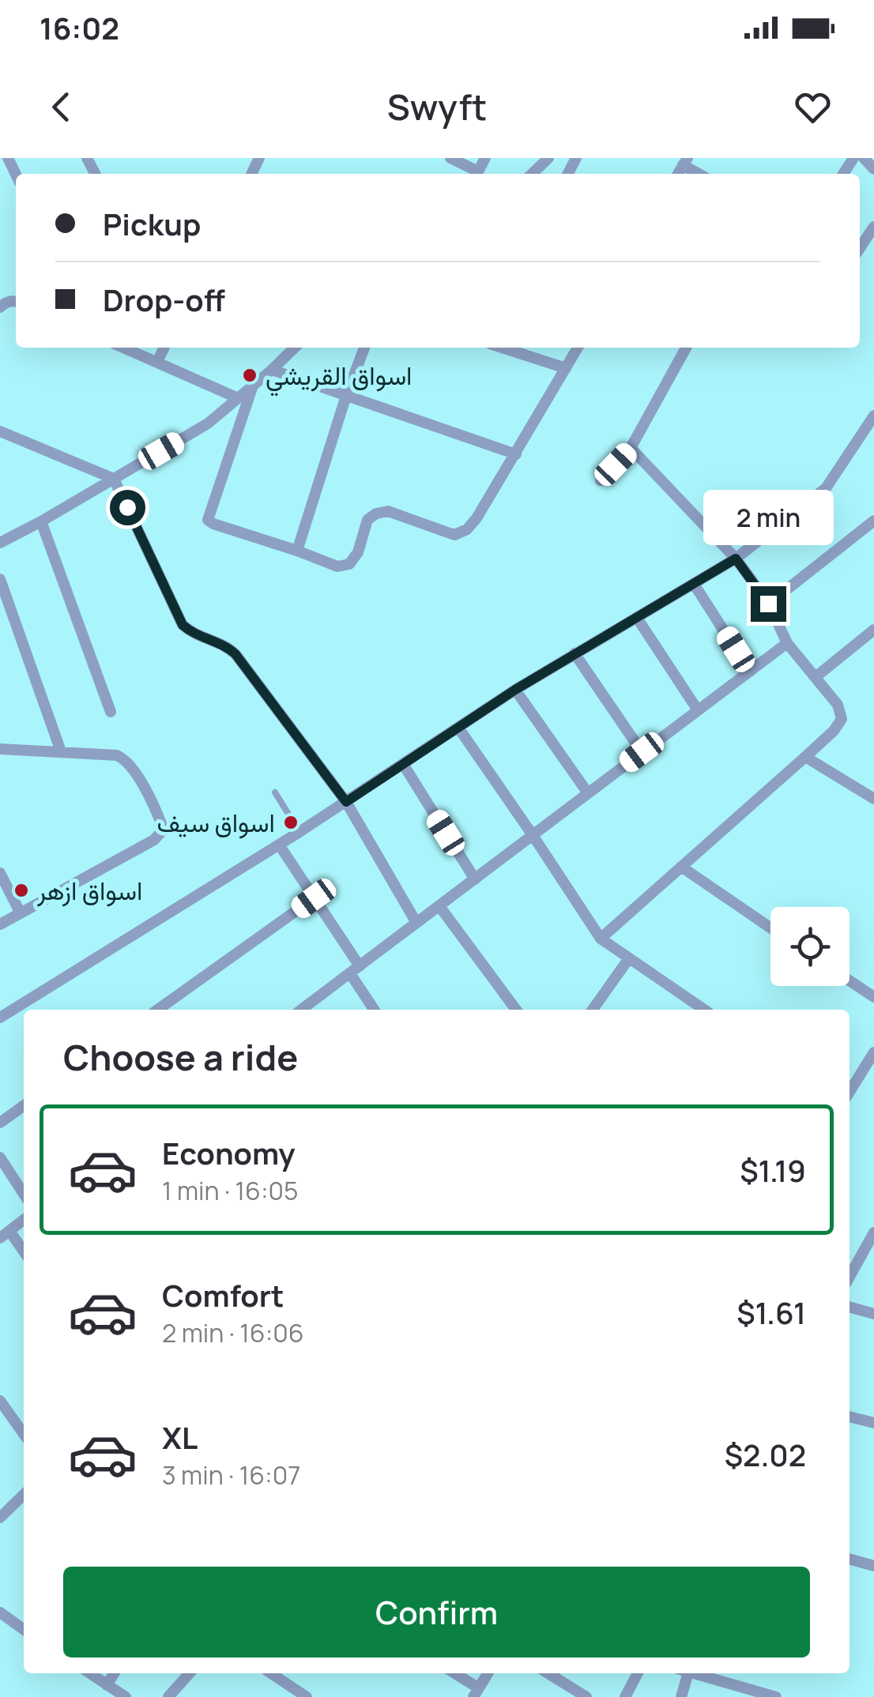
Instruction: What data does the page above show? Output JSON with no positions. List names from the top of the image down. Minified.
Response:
{"places":["اسواق القريشي","اسواق سيف","اسواق ازهر"],"page":{"status":"16:02","header":"Swyft","banner":["Pickup","Drop-off"],"bubble":"2 min","heading":"Choose a ride","list":[{"name":"Economy","note":"1 min · 16:05","value":"$1.19"},{"name":"Comfort","note":"2 min · 16:06","value":"$1.61"},{"name":"XL","note":"3 min · 16:07","value":"$2.02"}],"buttons":"Confirm"}}
